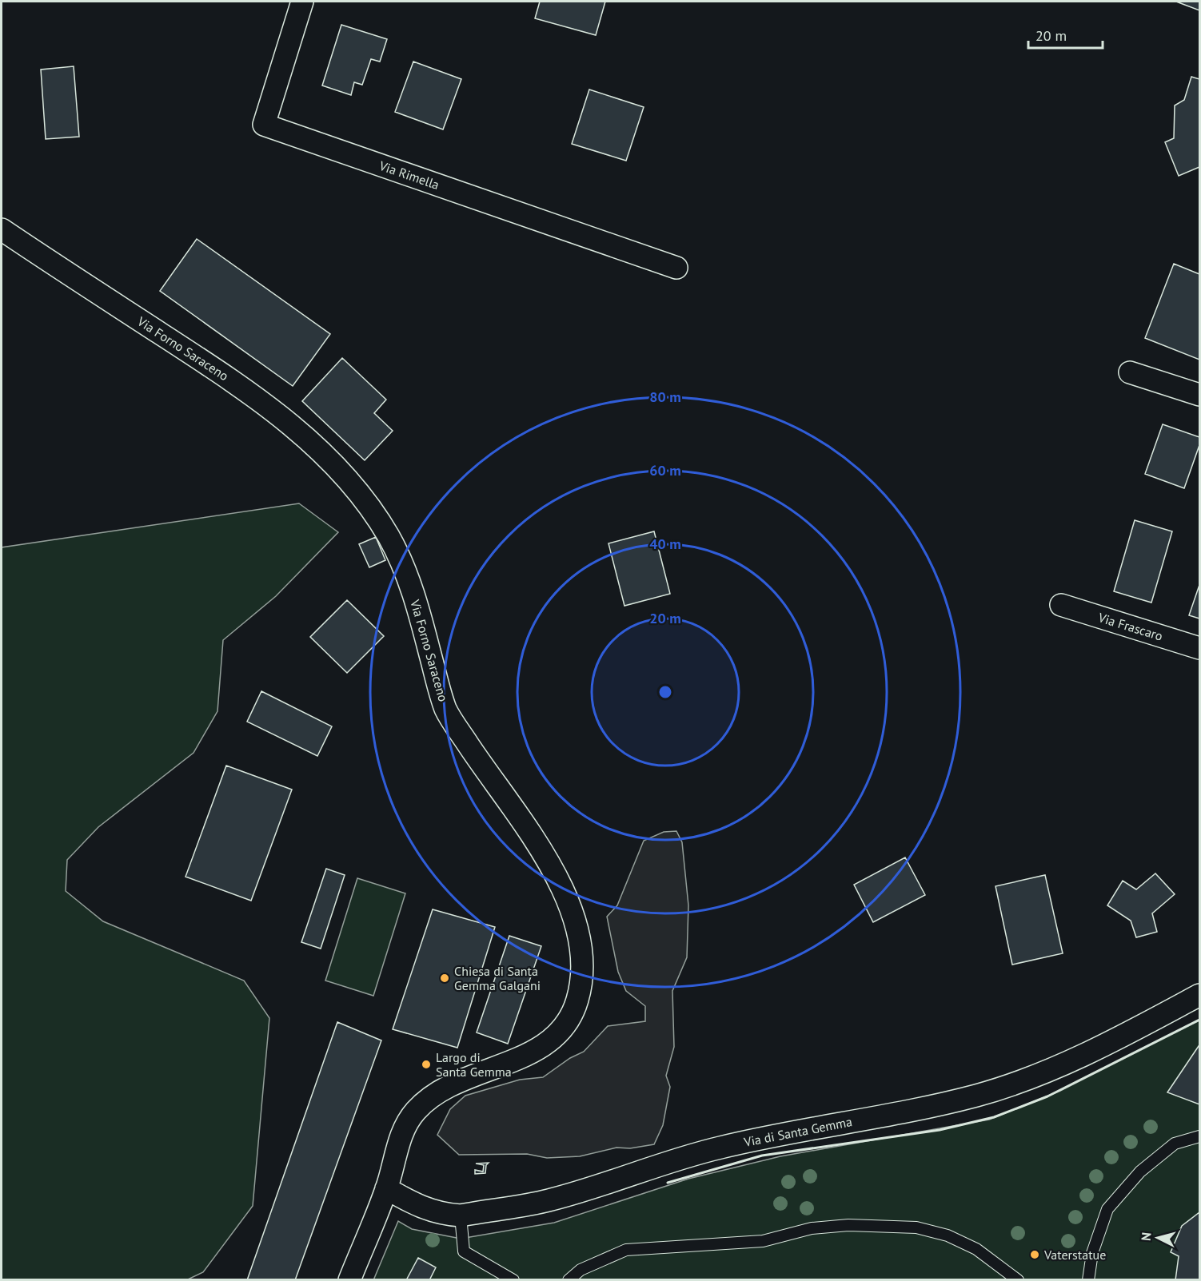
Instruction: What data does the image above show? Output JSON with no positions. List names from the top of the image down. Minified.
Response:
{"streets":{"street":["Via Rimella","Via Forno Saraceno","Via Frascaro","Via di Santa Gemma"]},"crossings":[["Via Forno Saraceno","Via di Santa Gemma"]],"places":["Chiesa di Santa Gemma Galgani","Largo di Santa Gemma","Vaterstatue"],"scale_bar":"20 m","north":"left","rings":["80 m","60 m","40 m","20 m"]}
